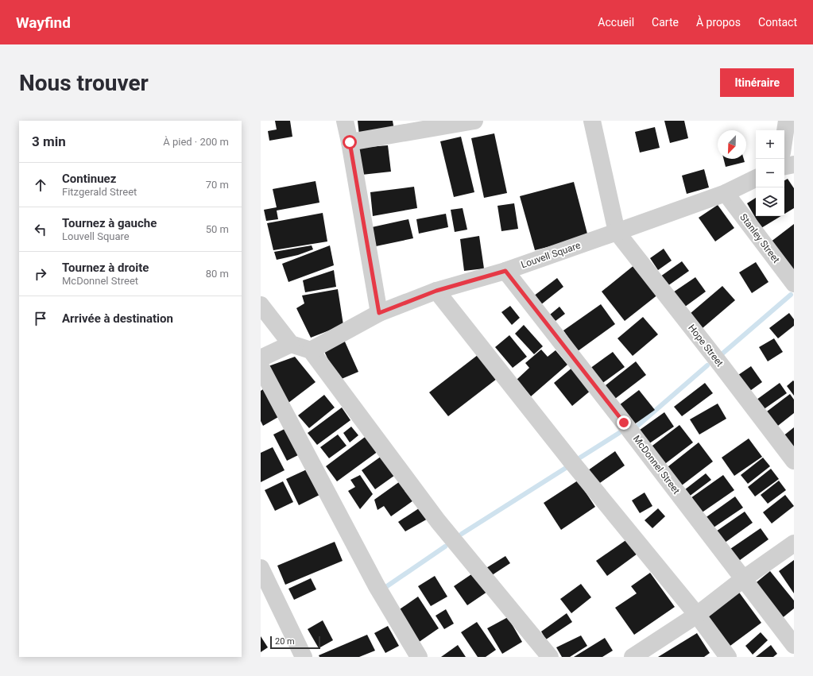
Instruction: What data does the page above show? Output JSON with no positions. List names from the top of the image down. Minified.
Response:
{"streets":{"street":["Stanley Street","Louvell Square","Hope Street","McDonnel Street"]},"crossings":[["Stanley Street","Louvell Square"],["Louvell Square","Hope Street"],["Louvell Square","McDonnel Street"]],"scale_bar":"20 m","north":"bottom left","page":{"header":"Wayfind","nav":["Accueil","Carte","À propos","Contact"],"buttons":"Itinéraire","title":"Nous trouver","heading":["3 min","À pied · 200 m"],"map_buttons":["+","−"],"list":[["Continuez","Fitzgerald Street","70 m"],["Tournez à gauche","Louvell Square","50 m"],["Tournez à droite","McDonnel Street","80 m"],"Arrivée à destination"],"scale":"20 m"}}
